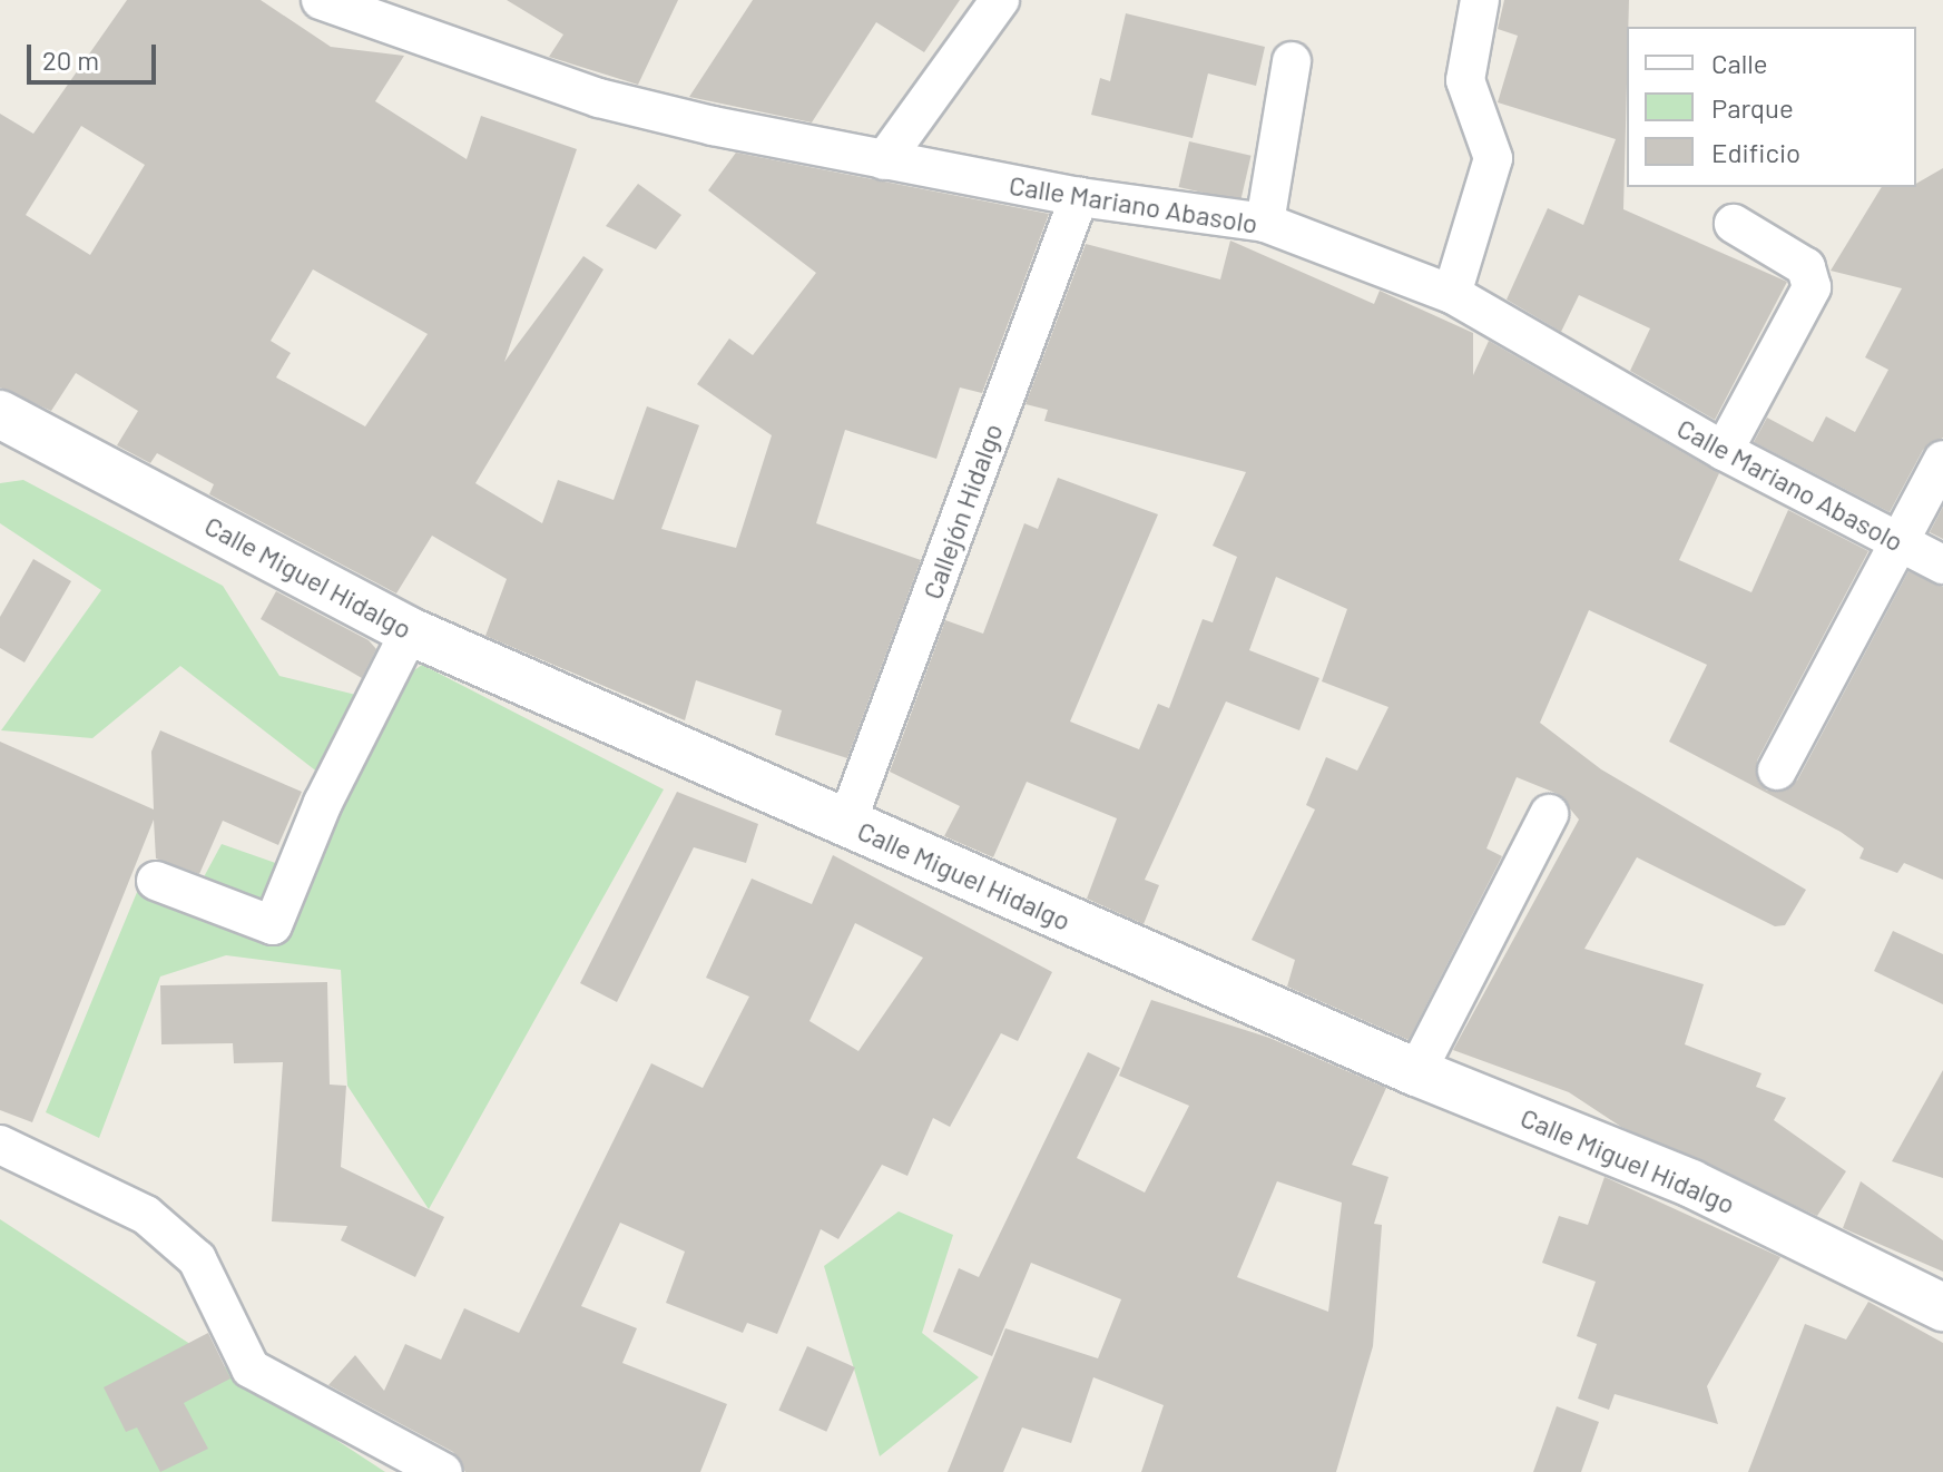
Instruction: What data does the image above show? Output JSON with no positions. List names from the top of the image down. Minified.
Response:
{"streets":{"street":["Calle Mariano Abasolo","Callejón Hidalgo","Calle Miguel Hidalgo"]},"crossings":[["Calle Mariano Abasolo","Callejón Hidalgo"],["Callejón Hidalgo","Calle Miguel Hidalgo"]],"legend":["Calle","Parque","Edificio"],"scale_bar":"20 m"}
